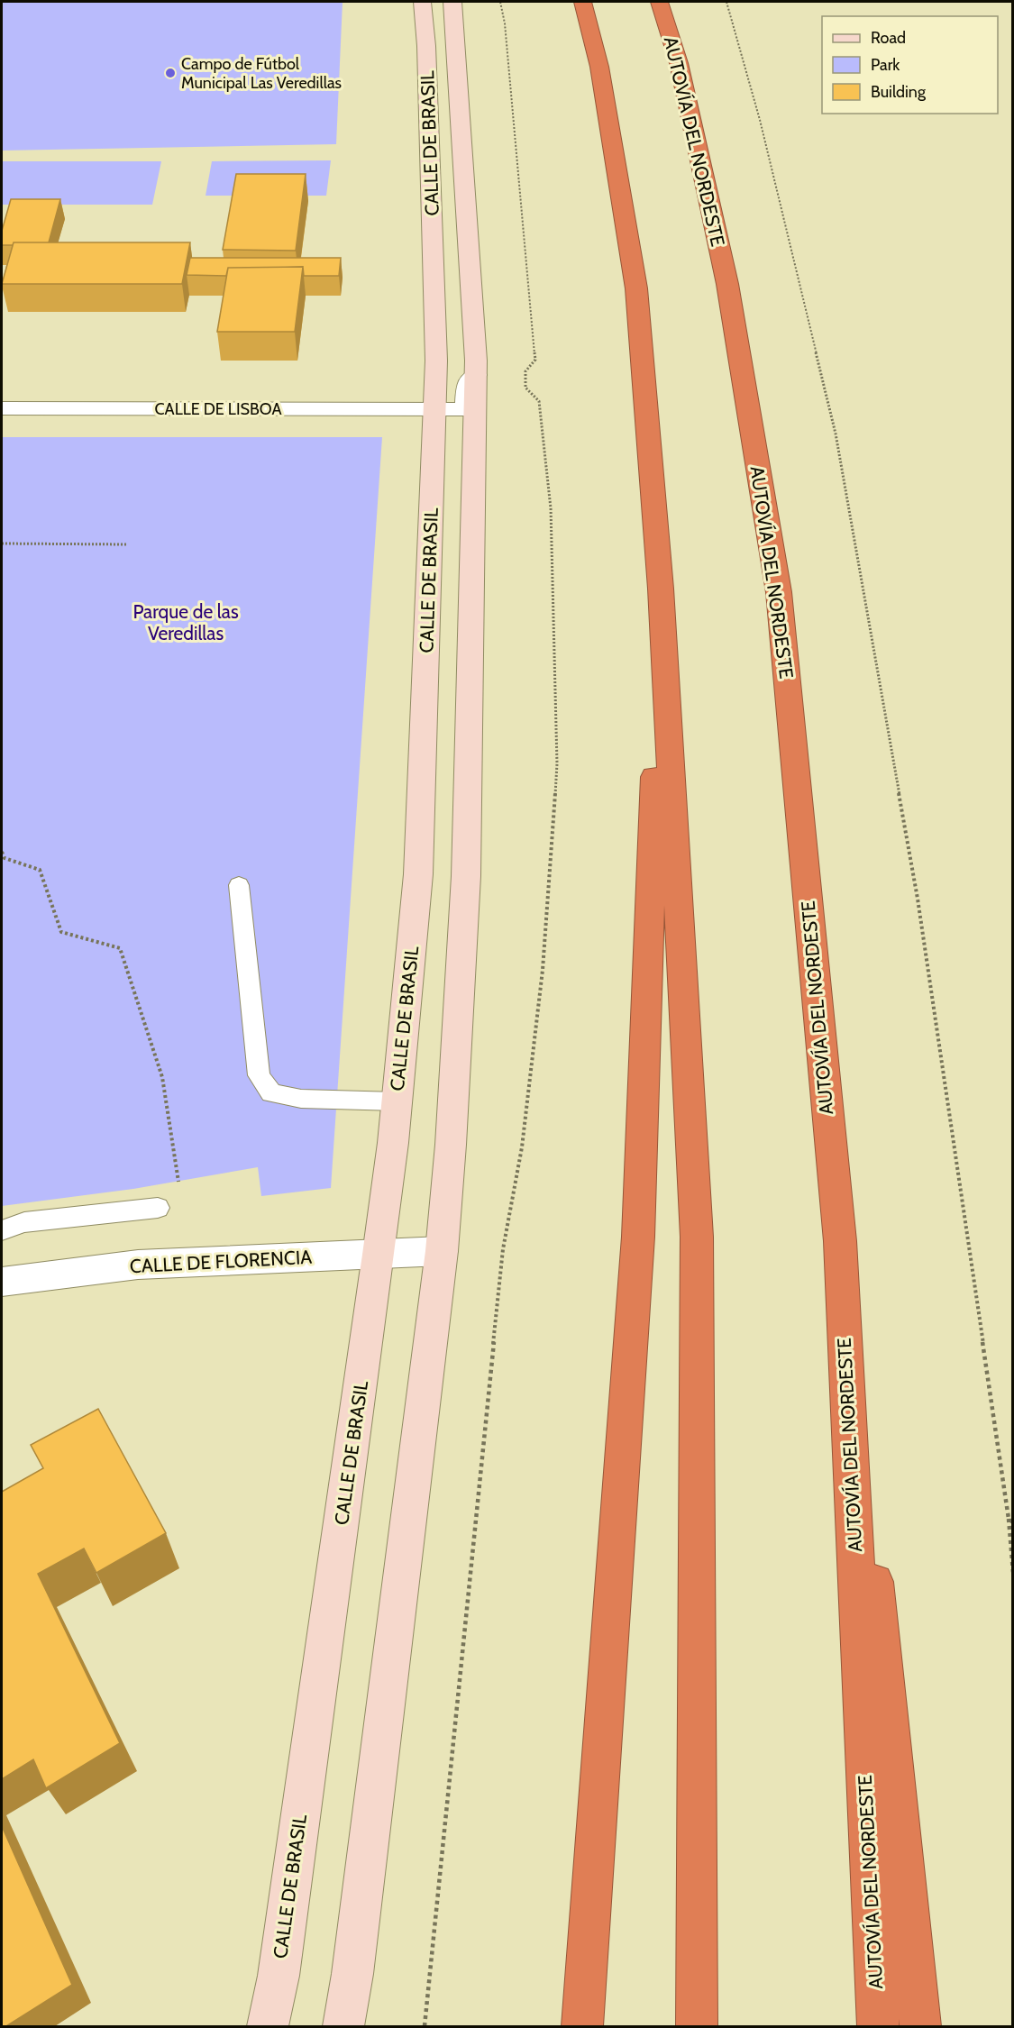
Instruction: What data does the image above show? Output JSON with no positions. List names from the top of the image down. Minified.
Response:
{"streets":{"highway":["AUTOVÍA DEL NORDESTE"],"street":["CALLE DE BRASIL","CALLE DE LISBOA","CALLE DE FLORENCIA"]},"crossings":[["CALLE DE BRASIL","CALLE DE LISBOA"],["CALLE DE BRASIL","CALLE DE FLORENCIA"]],"parks":["Parque de las Veredillas"],"places":["Campo de Fútbol Municipal Las Veredillas"],"legend":["Road","Park","Building"]}
